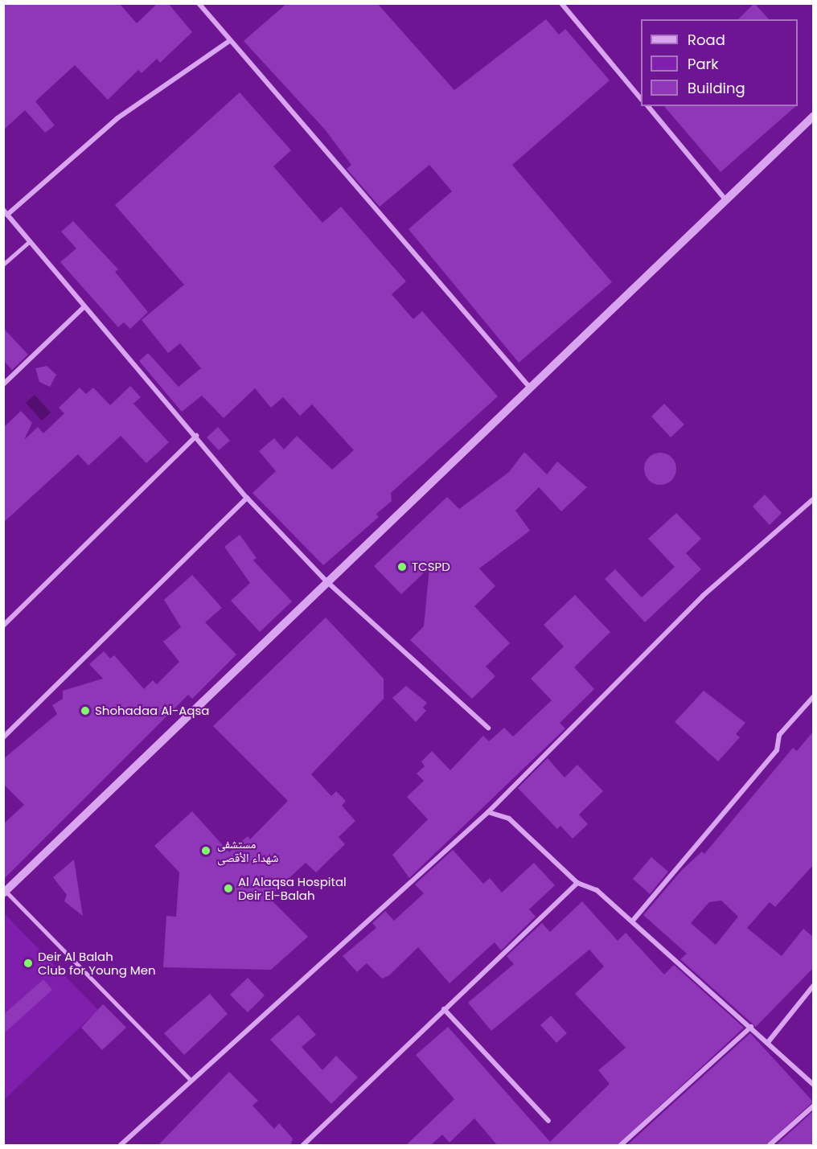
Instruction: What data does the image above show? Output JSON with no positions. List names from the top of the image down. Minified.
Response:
{"places":["TCSPD","Shohadaa Al-Aqsa","مستشفى شهداء الأقصى","Al Alaqsa Hospital Deir El-Balah","Deir Al Balah Club for Young Men"],"legend":["Road","Park","Building"]}
